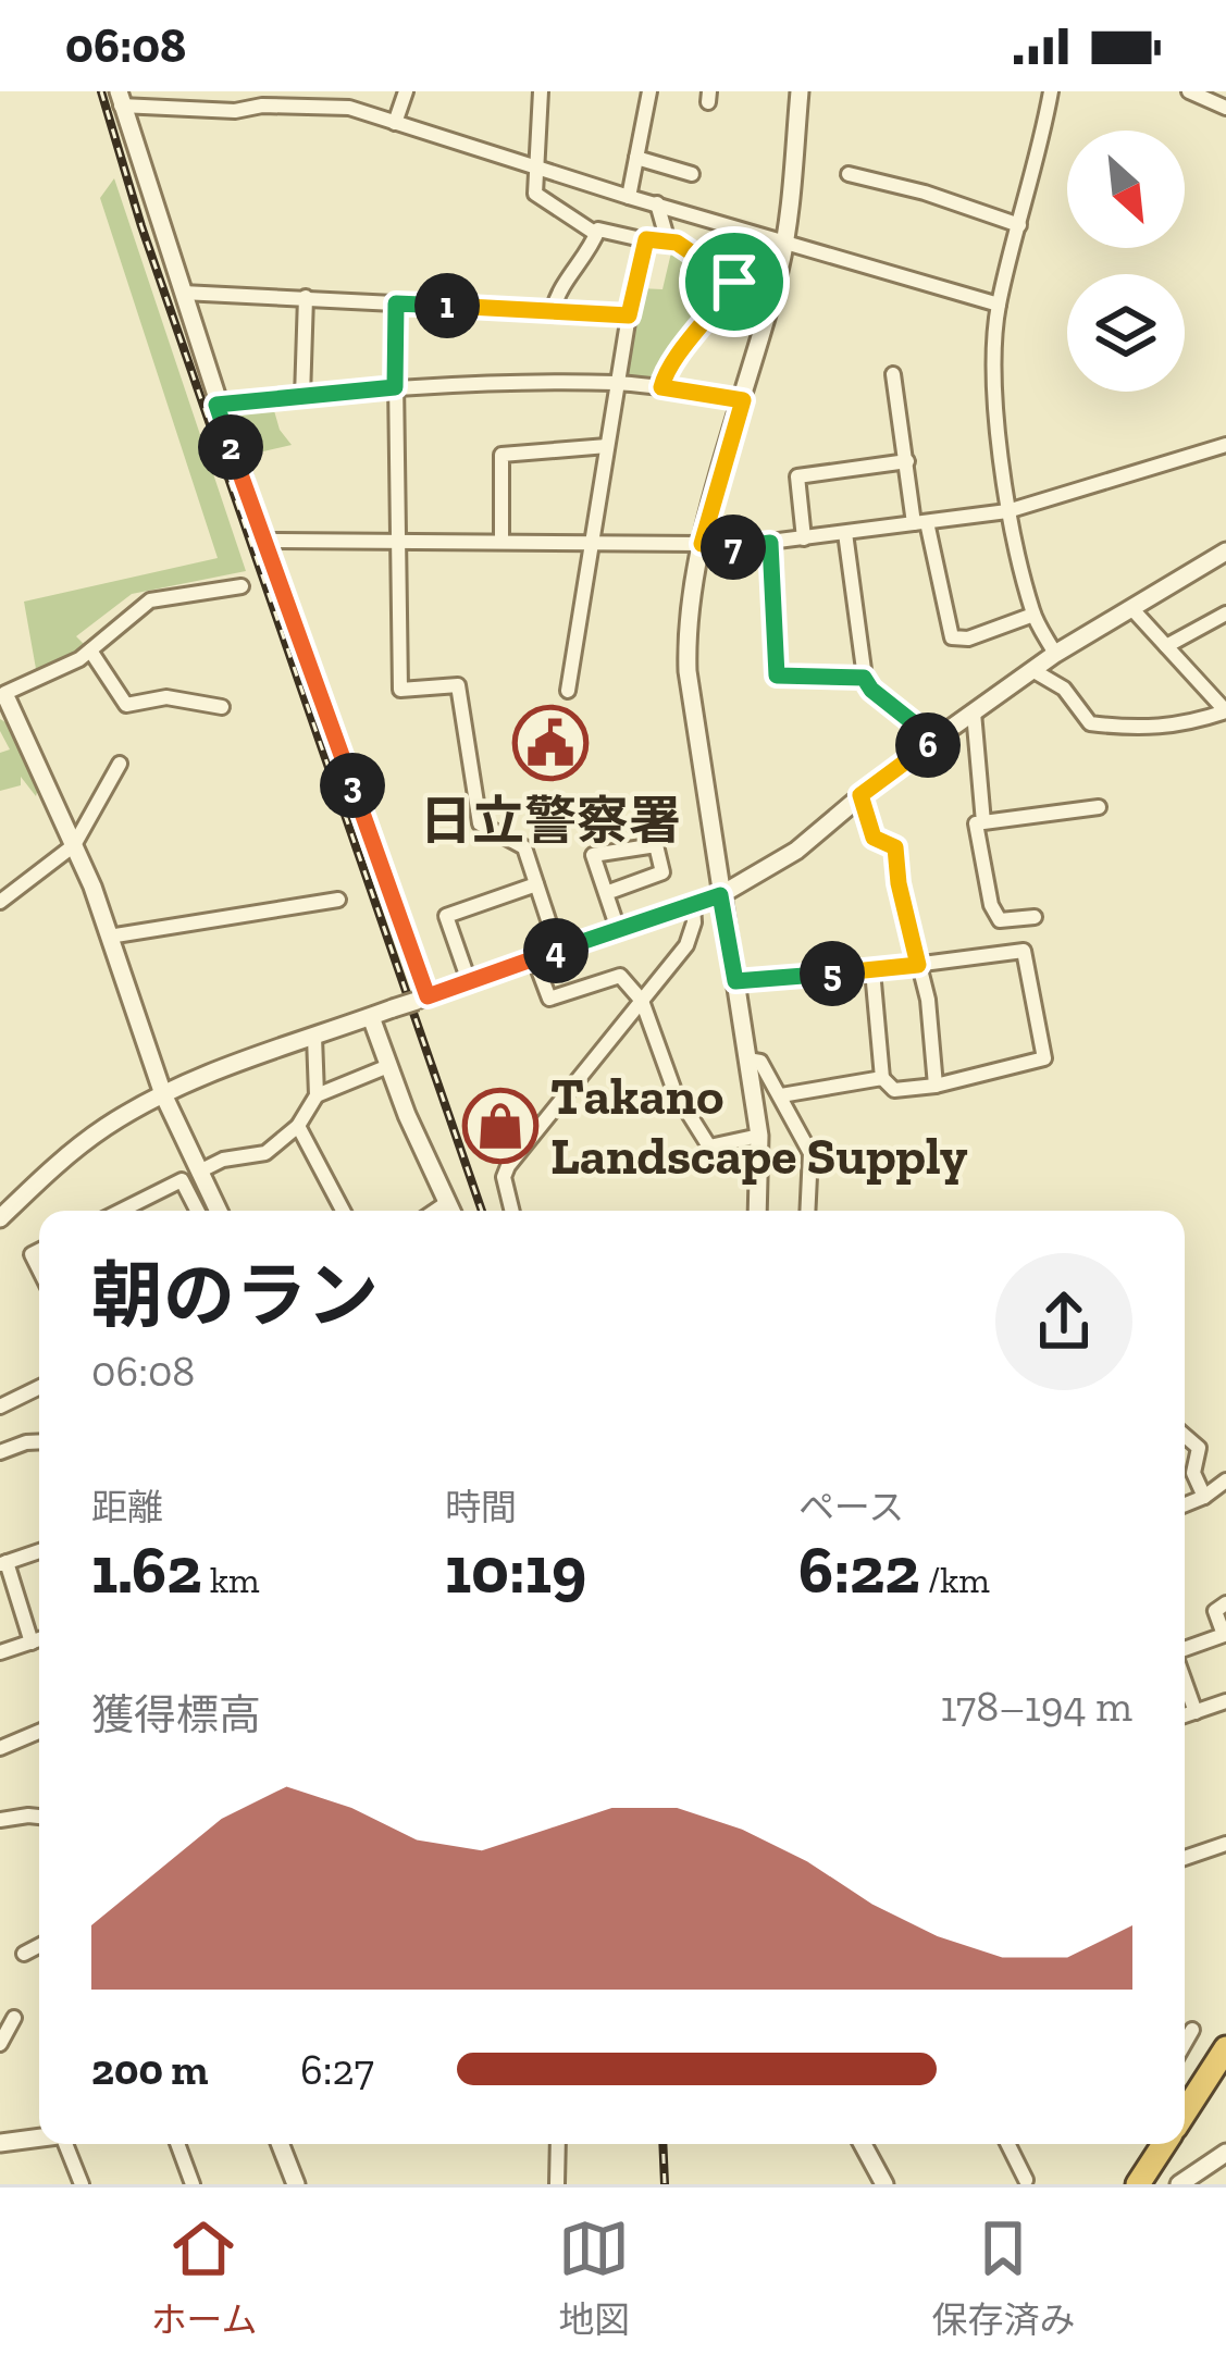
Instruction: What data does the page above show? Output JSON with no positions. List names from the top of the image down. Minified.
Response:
{"places":{"public building":["日立警察署"],"shop":["Takano Landscape Supply"]},"north":"bottom right","page":{"status":"06:08","pins":["1","2","7","6","3","4","5"],"heading":["朝のラン","06:08"],"stats":[["距離","1.62 km"],["時間","10:19"],["ペース","6:22 /km"]],"chart":["獲得標高","178–194 m"],"list":[{"name":"200 m","note":"6:27"}],"tabs":["ホーム","地図","保存済み"]}}
